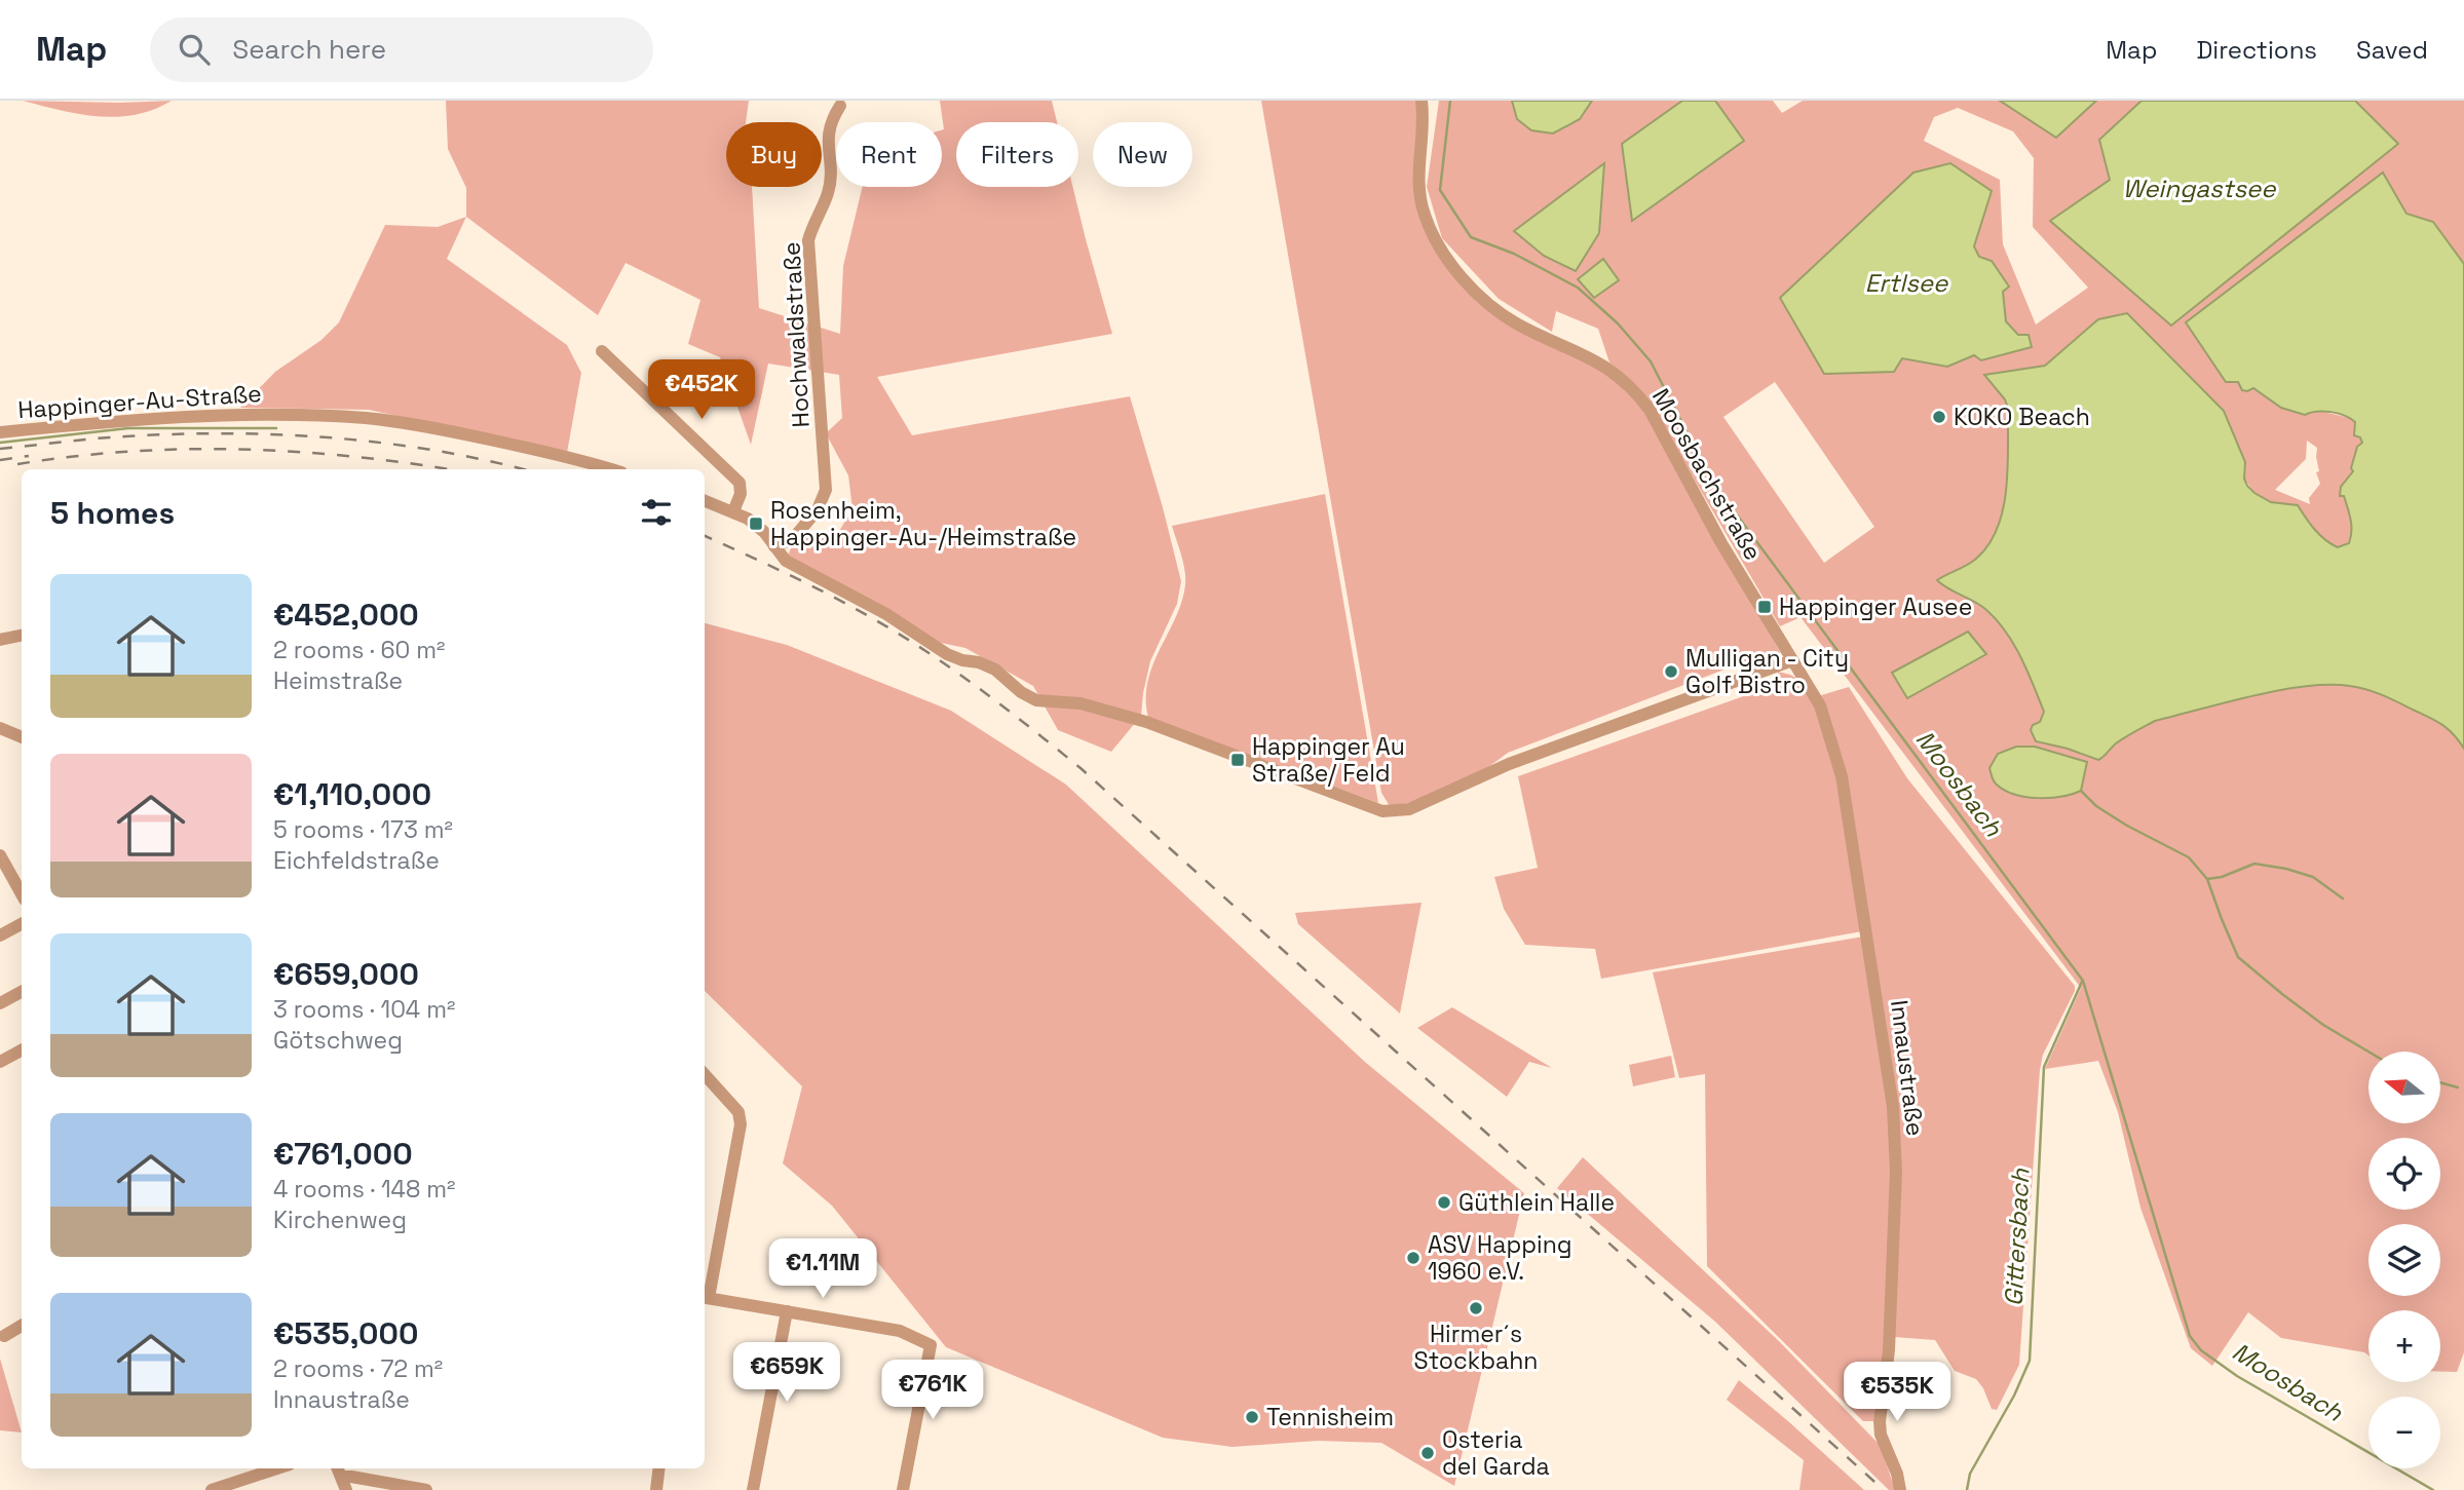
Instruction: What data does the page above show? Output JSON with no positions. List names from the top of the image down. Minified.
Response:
{"streets":{"street":["Hochwaldstraße","Happinger-Au-Straße","Moosbachstraße","Innaustraße"]},"crossings":[["Moosbachstraße","Innaustraße"]],"water":["Weingastsee","Ertlsee","Moosbach","Gittersbach"],"places":{"other":["KOKO Beach","Mulligan - City Golf Bistro","Güthlein Halle","ASV Happing 1960 e.V.","Hirmer´s Stockbahn","Tennisheim","Osteria del Garda"],"transit":["Rosenheim, Happinger-Au-/Heimstraße","Happinger Ausee","Happinger Au Straße/ Feld"]},"north":"left","page":{"header":"Map","search":"Search here","nav":["Map","Directions","Saved"],"chip":["Buy","Rent","Filters","New"],"price":["€452K","€1.11M","€659K","€761K","€535K"],"heading":"5 homes","list":[{"name":"€452,000","note":"2 rooms · 60 m² · Heimstraße"},{"name":"€1,110,000","note":"5 rooms · 173 m² · Eichfeldstraße"},{"name":"€659,000","note":"3 rooms · 104 m² · Götschweg"},{"name":"€761,000","note":"4 rooms · 148 m² · Kirchenweg"},{"name":"€535,000","note":"2 rooms · 72 m² · Innaustraße"}],"map_buttons":["+","−"]}}
